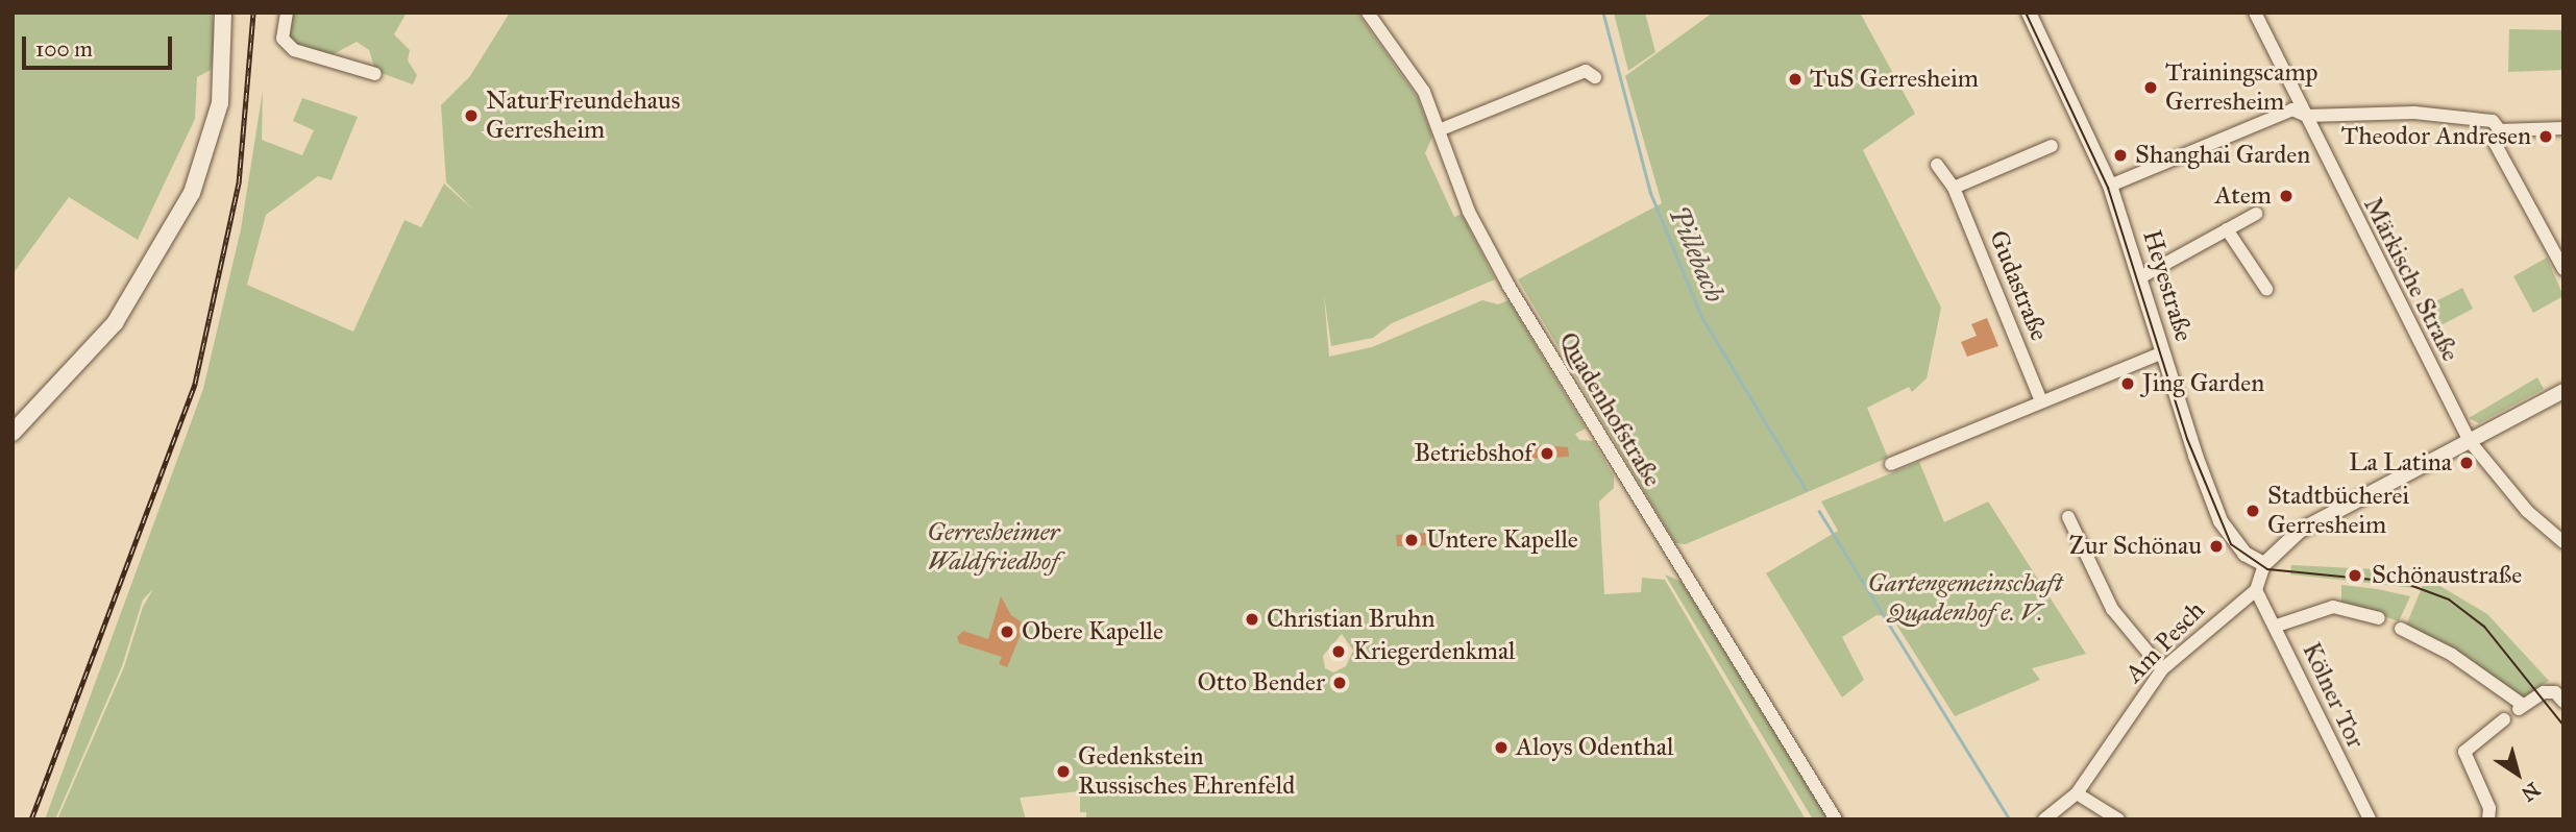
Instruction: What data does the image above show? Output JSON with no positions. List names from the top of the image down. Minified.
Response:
{"streets":{"street":["Märkische Straße","Gudastraße","Heyestraße","Quadenhofstraße","Am Pesch","Kölner Tor"]},"crossings":[["Am Pesch","Kölner Tor"]],"water":["Pillebach"],"parks":["Gerresheimer Waldfriedhof","Gartengemeinschaft Quadenhof e. V."],"places":["TuS Gerresheim","Trainingscamp Gerresheim","NaturFreundehaus Gerresheim","Theodor Andresen","Shanghai Garden","Atem","Jing Garden","Betriebshof","La Latina","Stadtbücherei Gerresheim","Untere Kapelle","Zur Schönau","Schönaustraße","Christian Bruhn","Obere Kapelle","Kriegerdenkmal","Otto Bender","Aloys Odenthal","Gedenkstein Russisches Ehrenfeld"],"scale_bar":"100 m","north":"bottom right"}
